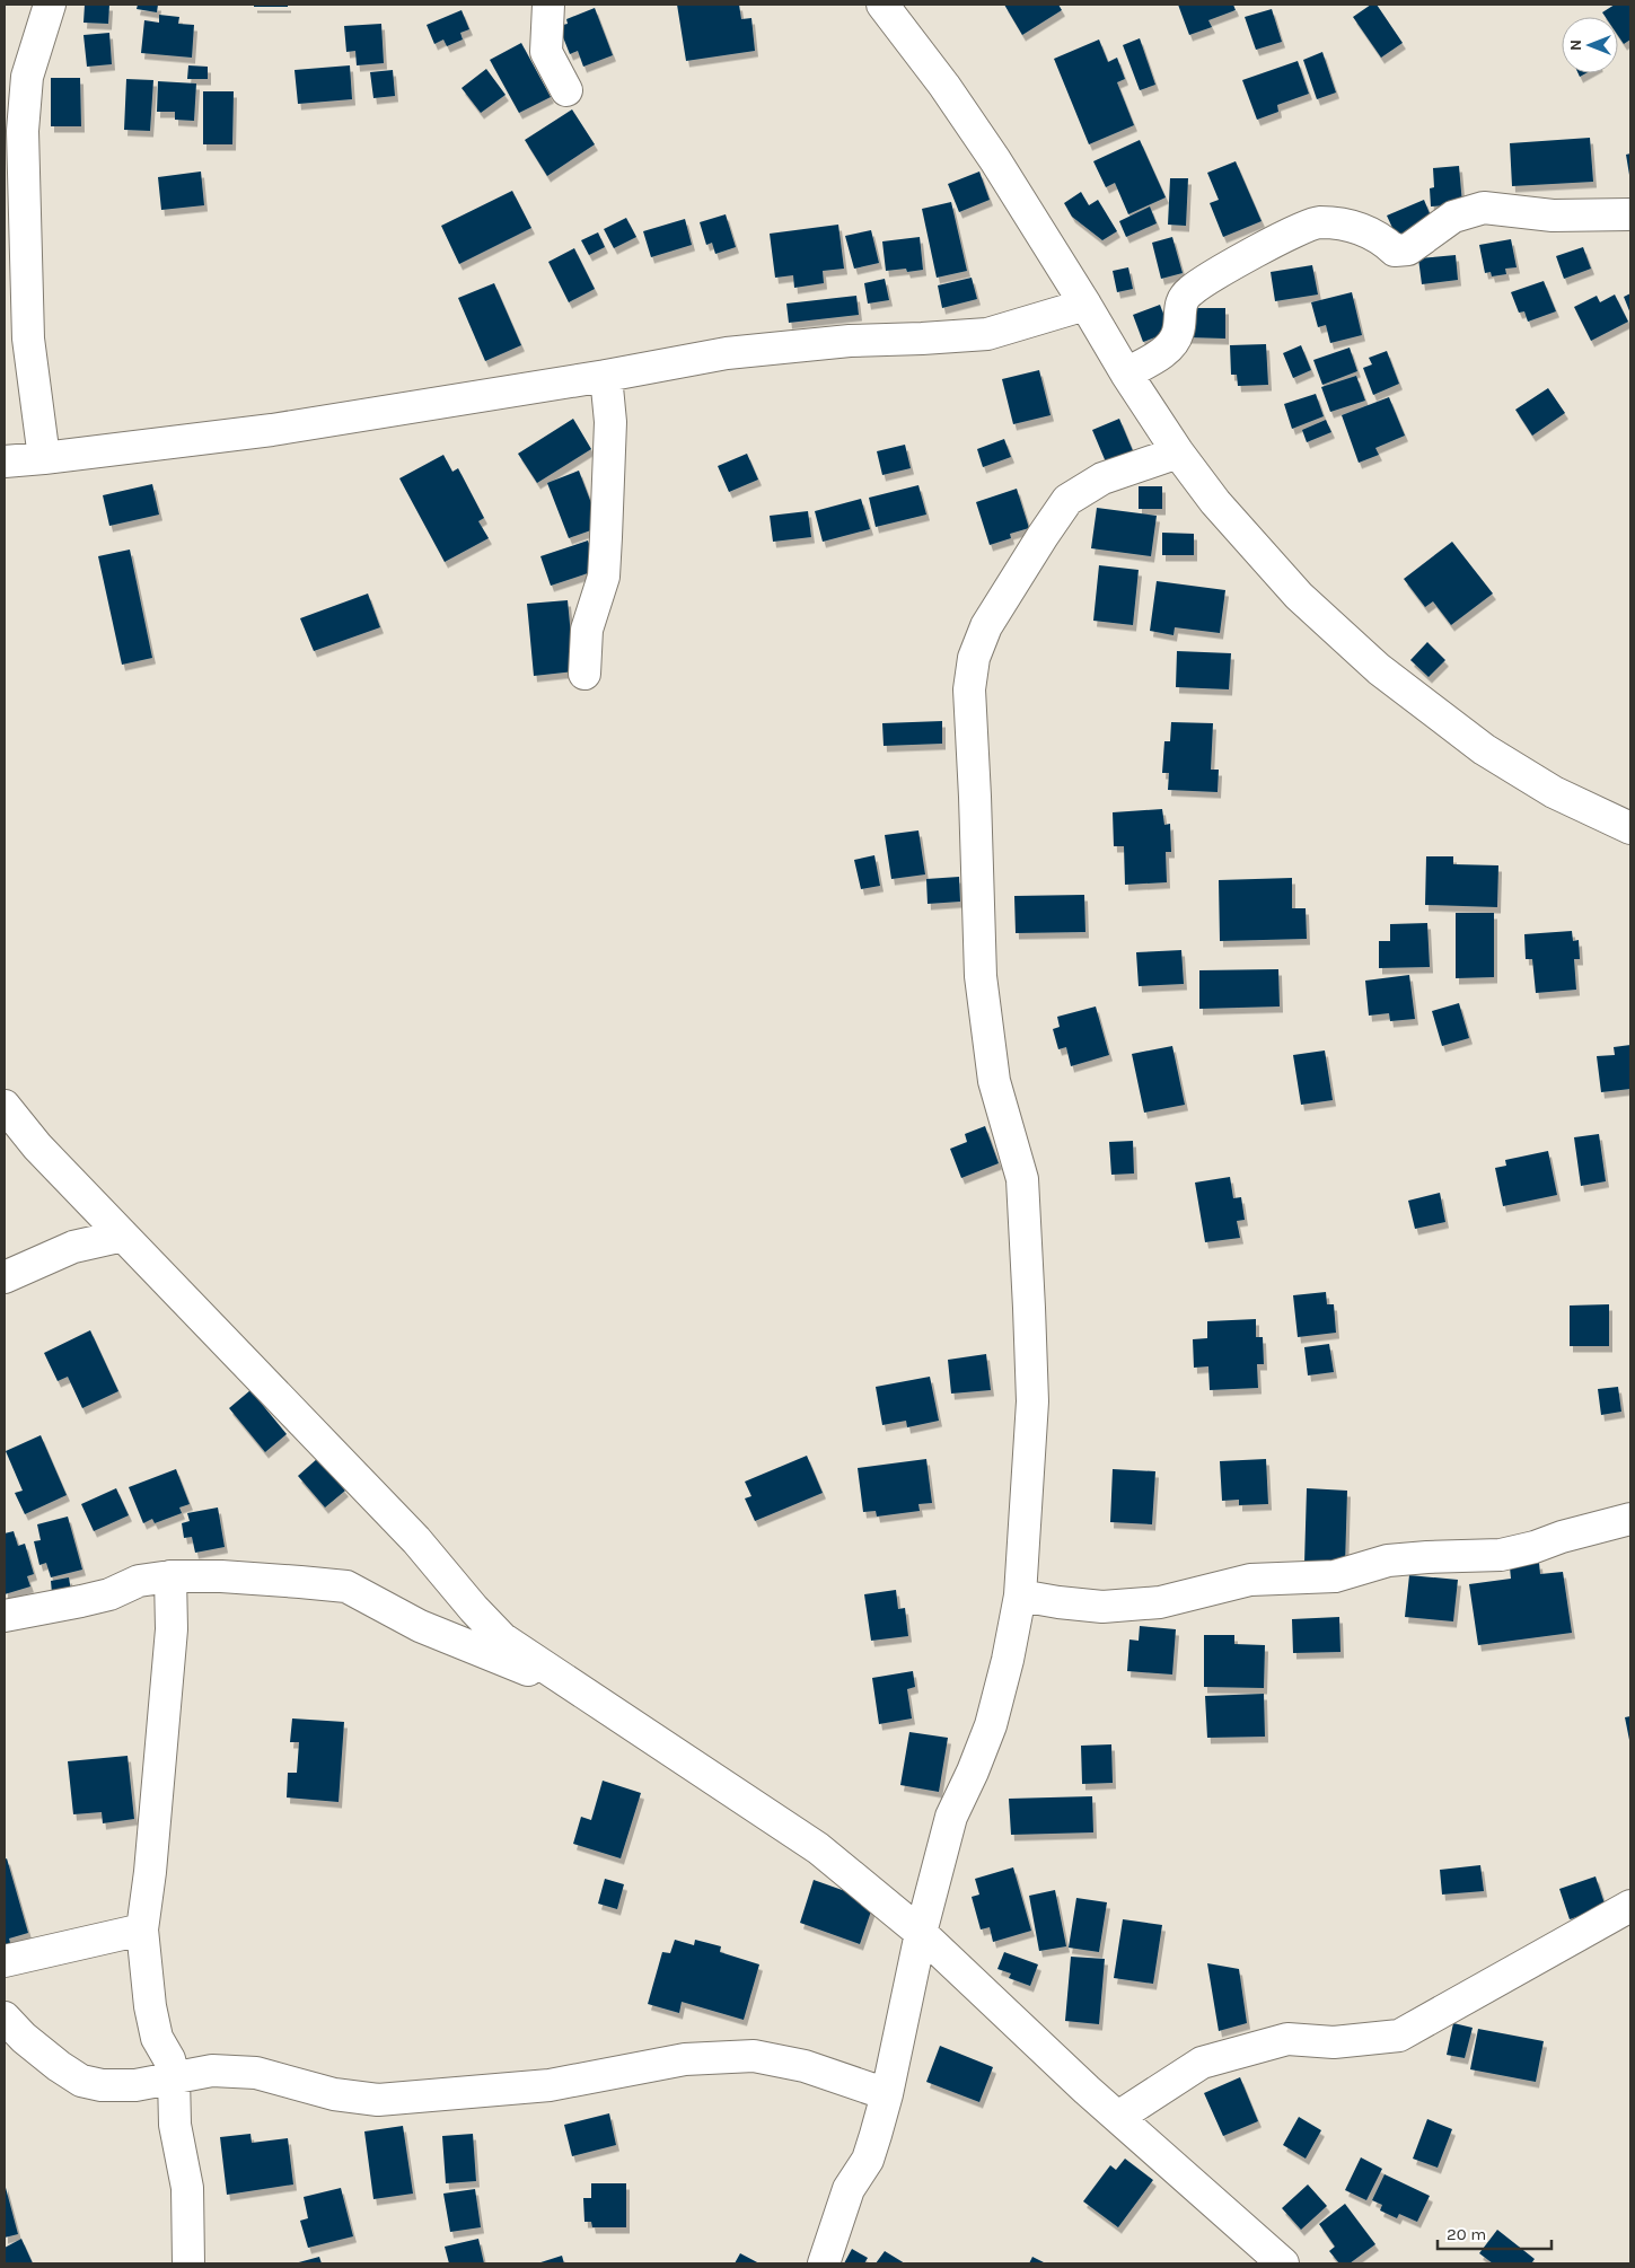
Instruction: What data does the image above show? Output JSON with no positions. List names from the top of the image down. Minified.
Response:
{"scale_bar":"20 m","north":"left"}
